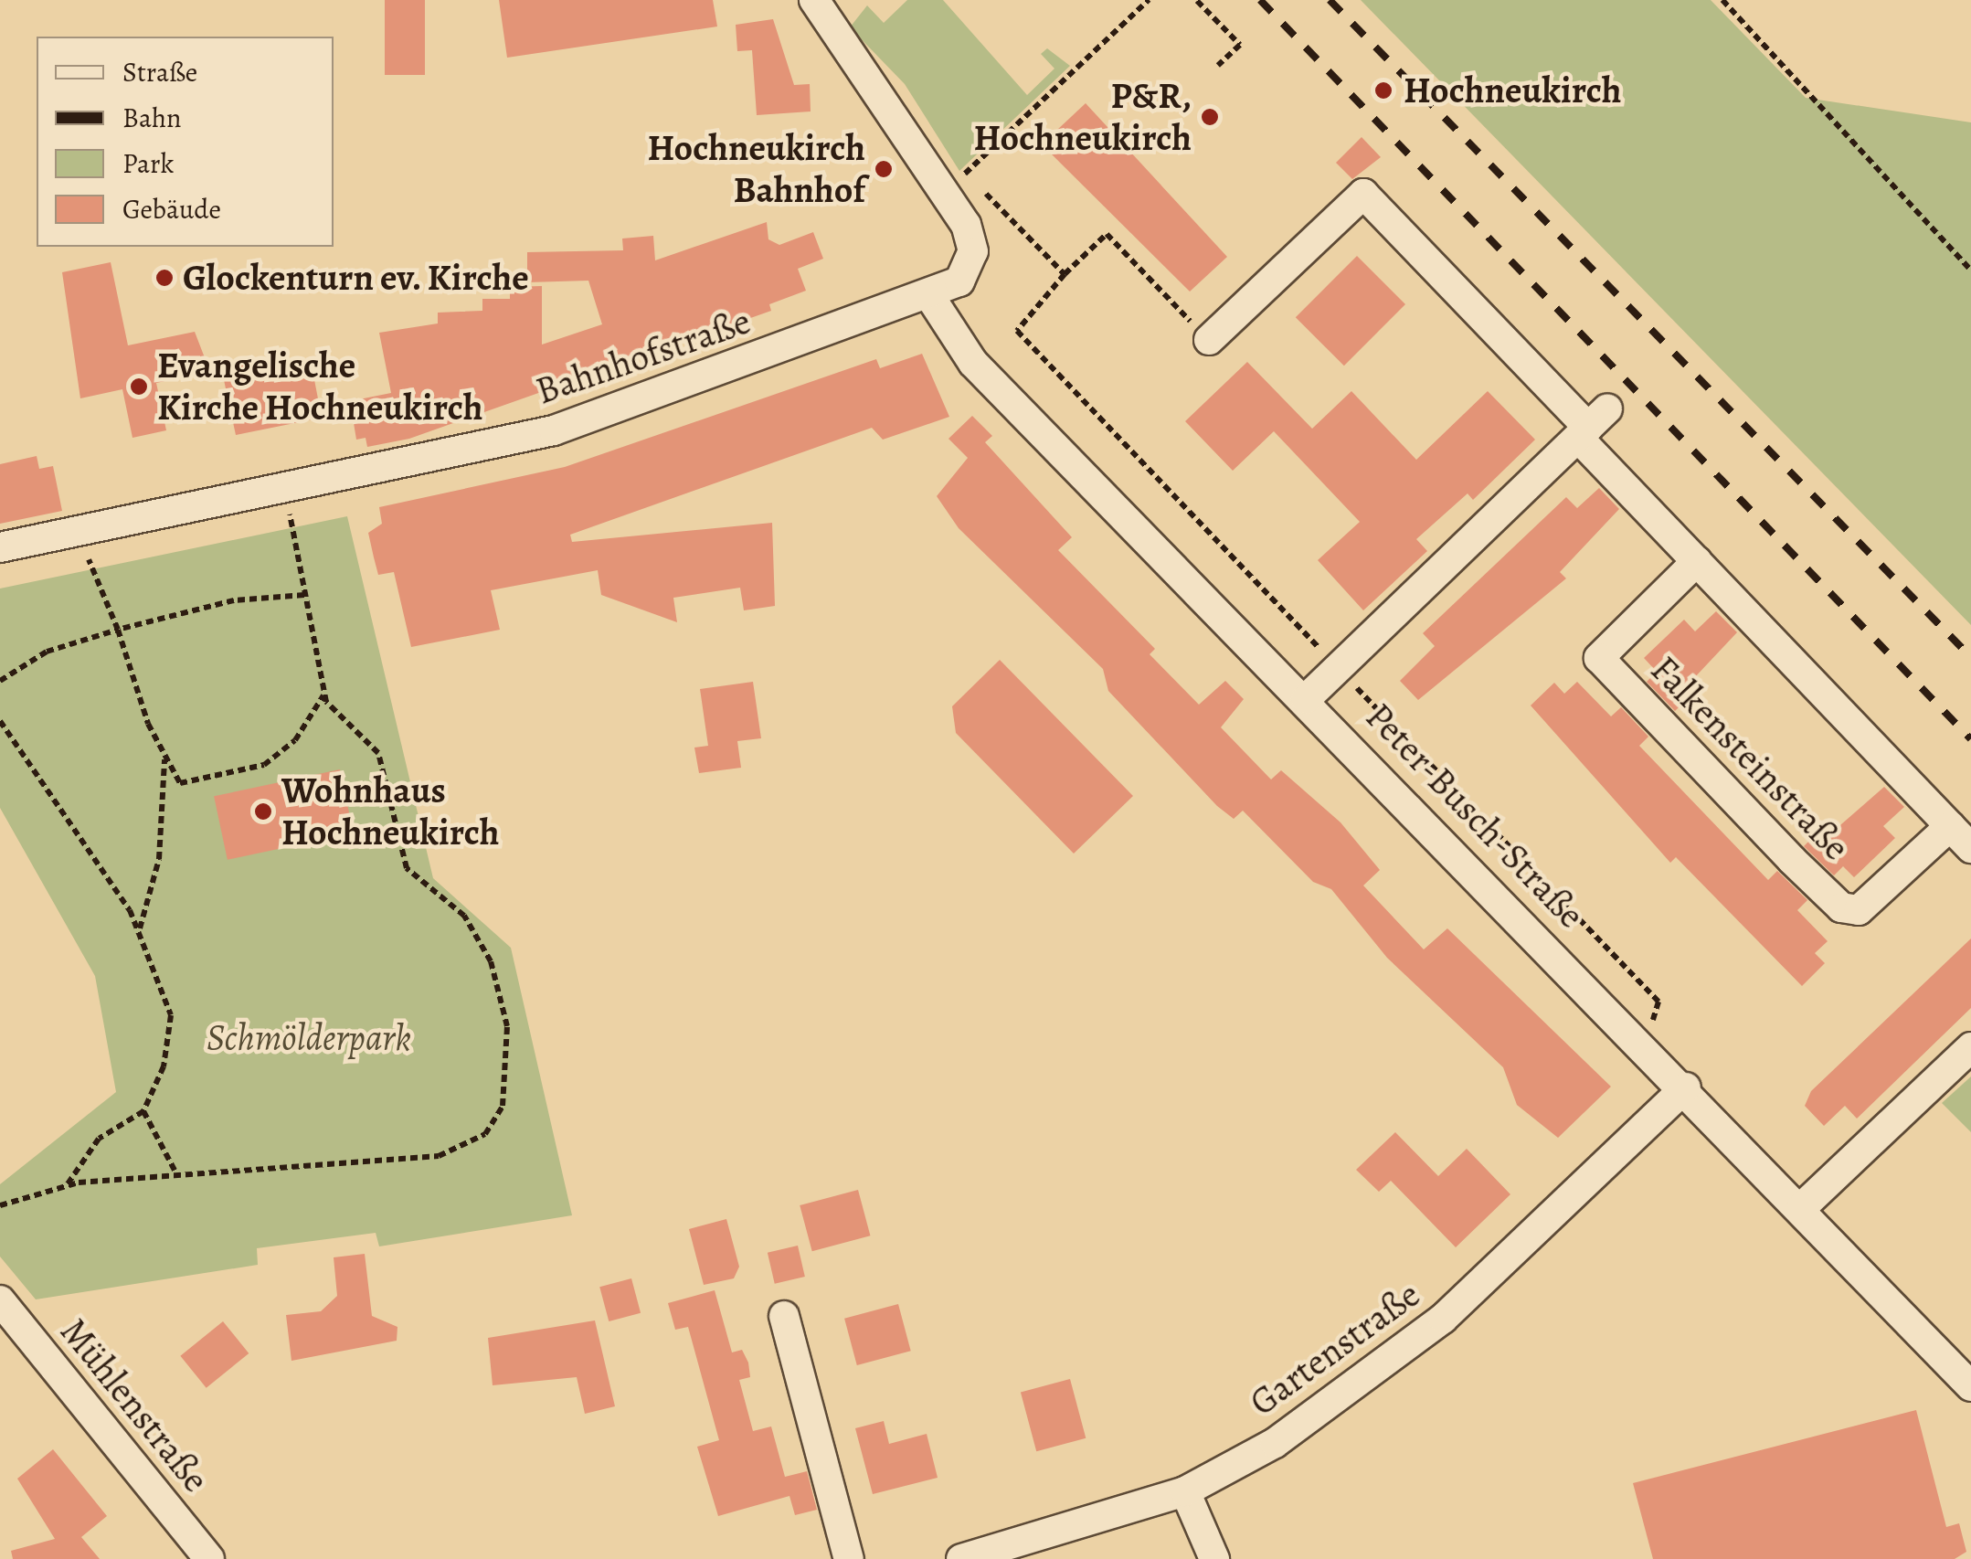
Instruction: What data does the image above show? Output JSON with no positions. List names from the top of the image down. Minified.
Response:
{"streets":{"street":["Bahnhofstraße","Falkensteinstraße","Peter-Busch-Straße","Gartenstraße","Mühlenstraße"]},"crossings":[["Bahnhofstraße","Peter-Busch-Straße"],["Peter-Busch-Straße","Gartenstraße"]],"parks":["Schmölderpark"],"places":["Hochneukirch","P&R, Hochneukirch","Hochneukirch Bahnhof","Glockenturn ev. Kirche","Evangelische Kirche Hochneukirch","Wohnhaus Hochneukirch"],"legend":["Straße","Bahn","Park","Gebäude"]}
